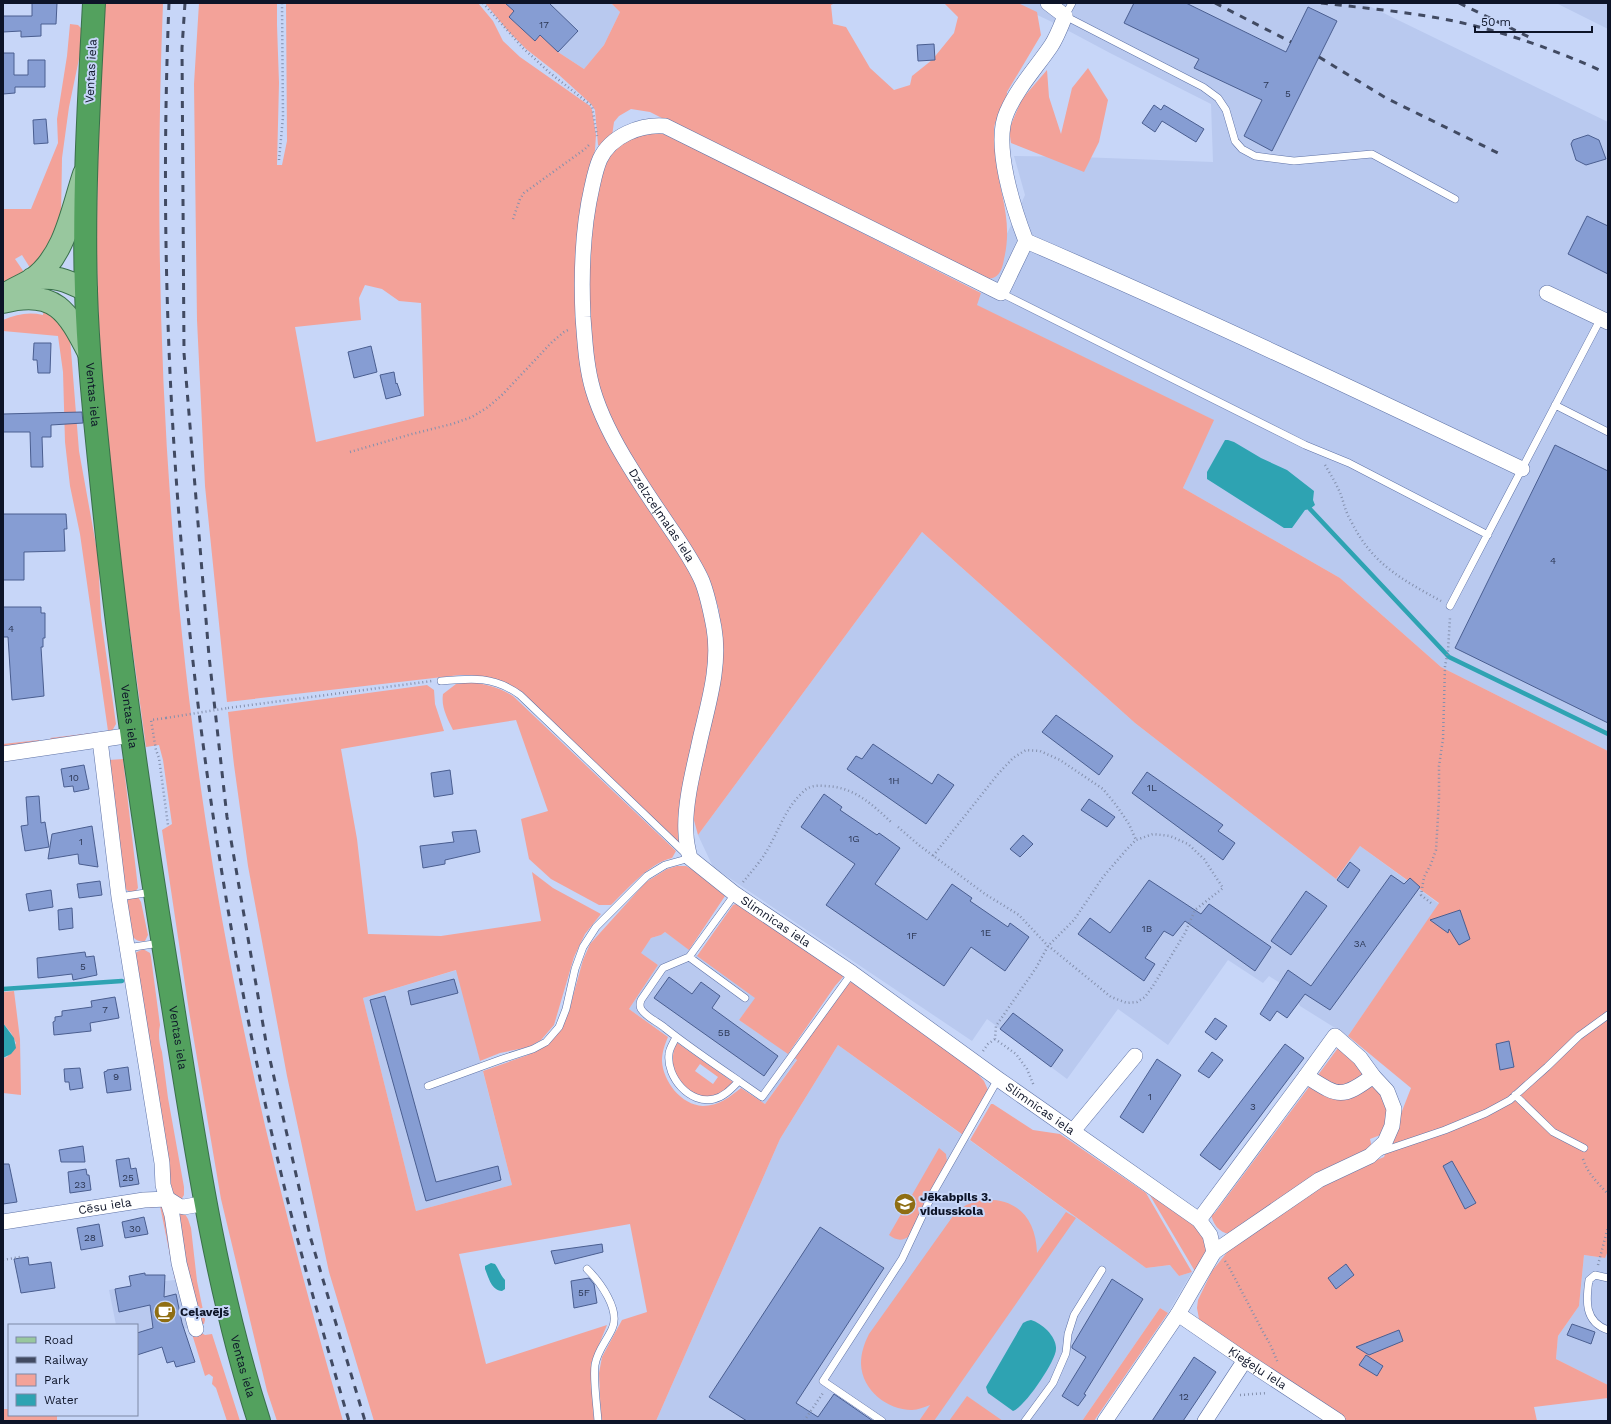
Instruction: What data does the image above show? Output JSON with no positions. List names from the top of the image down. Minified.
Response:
{"streets":{"highway":["Ventas iela"],"street":["Dzelzceļmalas iela","Slimnīcas iela","Cēsu iela","Ķieģeļu iela"]},"crossings":[["Ventas iela","Cēsu iela"],["Dzelzceļmalas iela","Slimnīcas iela"]],"places":{"school or university":["Jēkabpils 3. vidusskola"],"cafe":["Ceļavējš"]},"house_numbers":["17","7","5","4","4","10","1H","1L","1G","1","1B","1E","1F","3A","5","7","5B","9","1","3","25","23","30","28","5F","12"],"legend":["Road","Railway","Park","Water"],"scale_bar":"50 m"}
